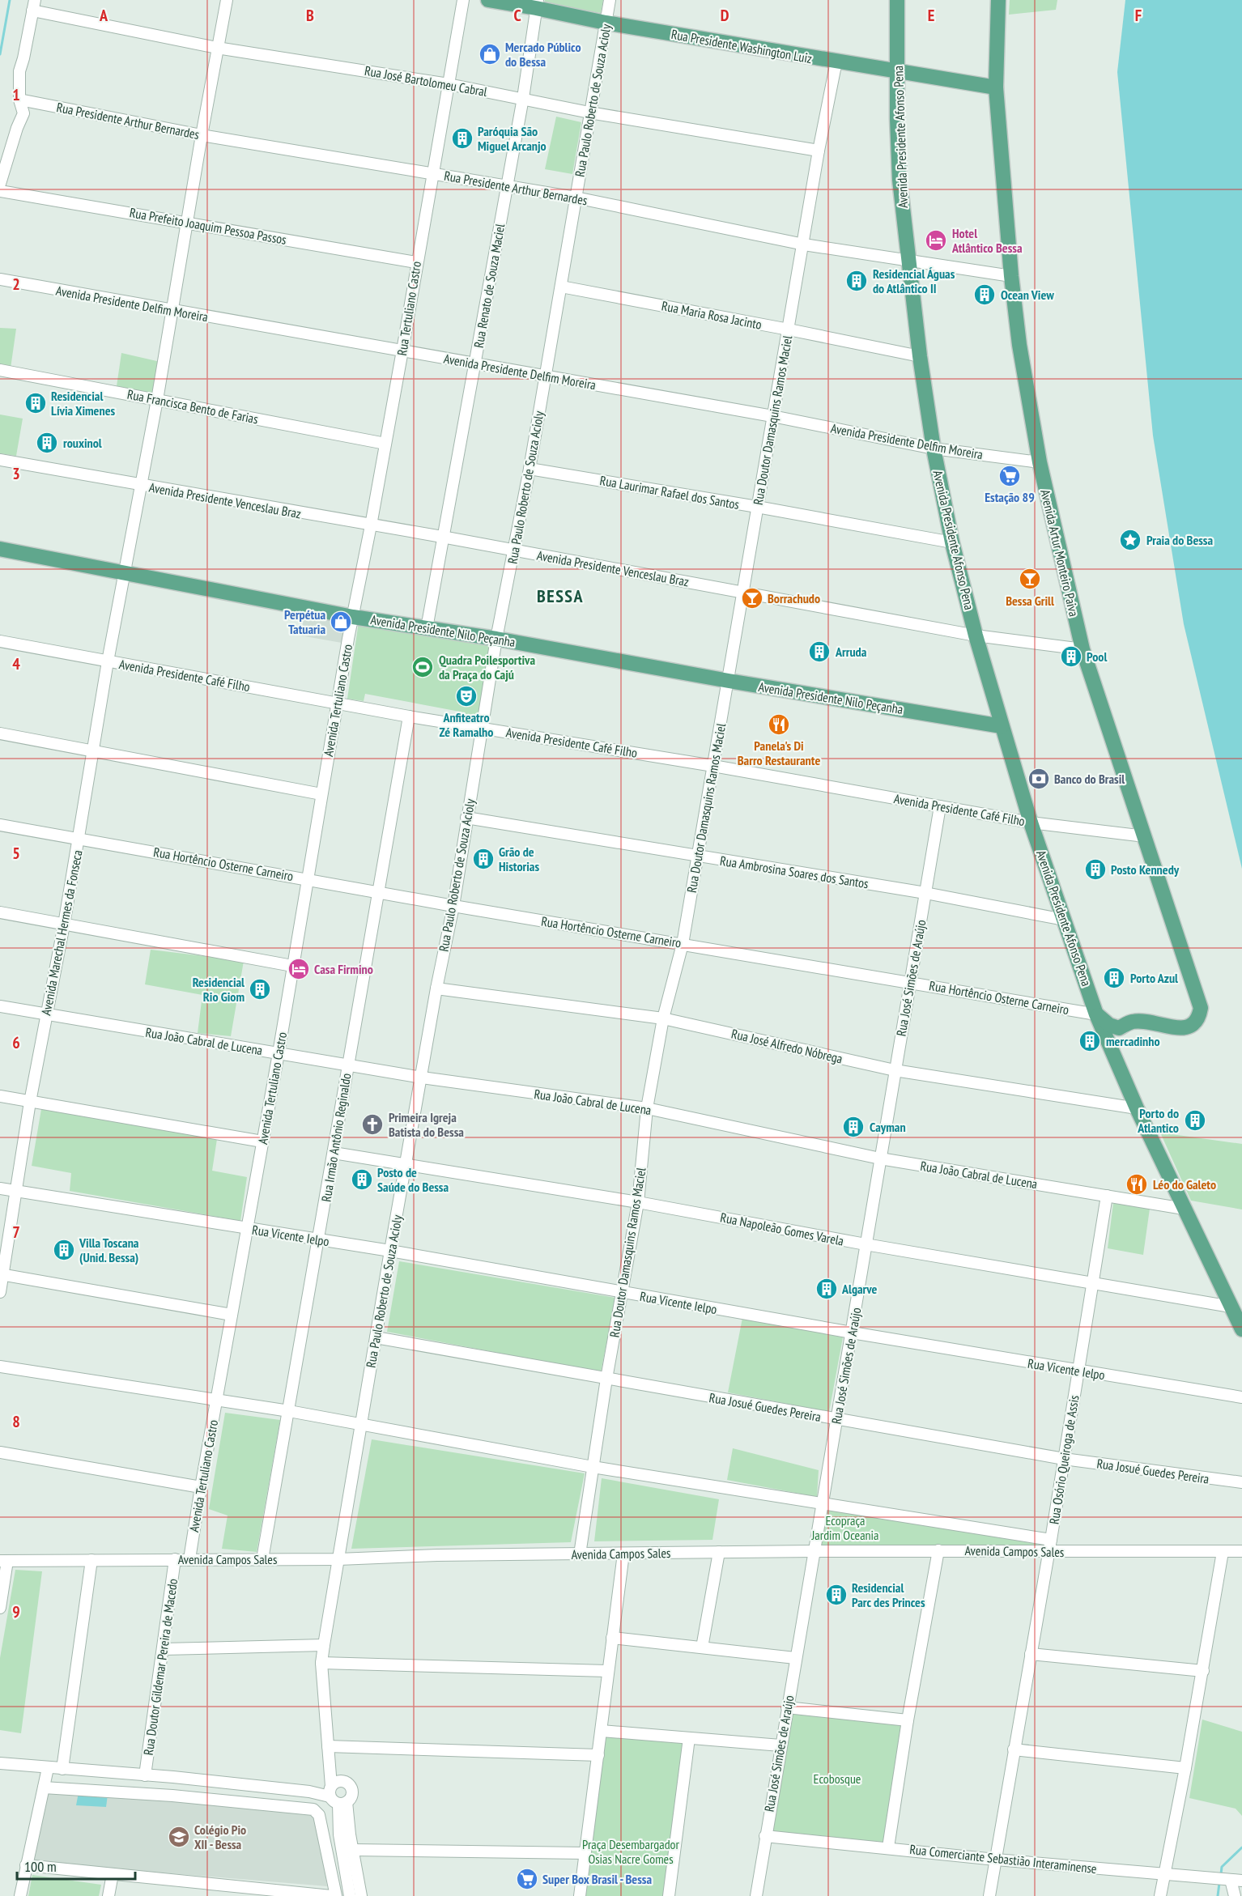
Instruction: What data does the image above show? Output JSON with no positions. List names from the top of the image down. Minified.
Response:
{"streets":{"main road":["Rua Presidente Washington Luiz","Avenida Presidente Afonso Pena","Avenida Artur Monteiro Paiva","Avenida Presidente Nilo Peçanha","Rua Hortêncio Osterne Carneiro"],"street":["Rua José Bartolomeu Cabral","Rua Paulo Roberto de Souza Acioly","Rua Presidente Arthur Bernardes","Rua Prefeito Joaquim Pessoa Passos","Rua Renato de Souza Maciel","Avenida Presidente Delfim Moreira","Rua Tertuliano Castro","Rua Maria Rosa Jacinto","Rua Francisca Bento de Farias","Rua Doutor Damasquins Ramos Maciel","Rua Laurimar Rafael dos Santos","Avenida Presidente Venceslau Braz","Avenida Presidente Café Filho","Avenida Tertuliano Castro","Rua Ambrosina Soares dos Santos","Avenida Marechal Hermes da Fonseca","Rua José Simões de Araújo","Rua João Cabral de Lucena","Rua José Alfredo Nóbrega","Rua Irmão Antônio Reginaldo","Rua Napoleão Gomes Varela","Rua Vicente Ielpo","Rua Josué Guedes Pereira","Rua Osório Queiroga de Assis","Avenida Campos Sales","Rua Doutor Gildemar Pereira de Macedo","Rua Comerciante Sebastião Interaminense"]},"crossings":[["Rua Presidente Washington Luiz","Rua Paulo Roberto de Souza Acioly"],["Rua Presidente Washington Luiz","Avenida Presidente Afonso Pena"],["Rua Presidente Washington Luiz","Rua Renato de Souza Maciel"],["Rua Presidente Washington Luiz","Rua Doutor Damasquins Ramos Maciel"],["Rua Presidente Washington Luiz","Avenida Artur Monteiro Paiva"],["Rua José Bartolomeu Cabral","Rua Paulo Roberto de Souza Acioly"],["Rua José Bartolomeu Cabral","Rua Renato de Souza Maciel"],["Rua José Bartolomeu Cabral","Rua Tertuliano Castro"],["Rua José Bartolomeu Cabral","Rua Doutor Damasquins Ramos Maciel"],["Rua José Bartolomeu Cabral","Avenida Marechal Hermes da Fonseca"],["Rua Paulo Roberto de Souza Acioly","Rua Presidente Arthur Bernardes"],["Rua Paulo Roberto de Souza Acioly","Avenida Presidente Delfim Moreira"],["Rua Paulo Roberto de Souza Acioly","Rua Maria Rosa Jacinto"],["Rua Paulo Roberto de Souza Acioly","Rua Laurimar Rafael dos Santos"],["Rua Paulo Roberto de Souza Acioly","Avenida Presidente Venceslau Braz"],["Rua Paulo Roberto de Souza Acioly","Avenida Presidente Nilo Peçanha"],["Rua Paulo Roberto de Souza Acioly","Avenida Presidente Café Filho"],["Rua Paulo Roberto de Souza Acioly","Rua Hortêncio Osterne Carneiro"],["Rua Paulo Roberto de Souza Acioly","Rua Ambrosina Soares dos Santos"],["Rua Paulo Roberto de Souza Acioly","Rua João Cabral de Lucena"],["Rua Paulo Roberto de Souza Acioly","Rua José Alfredo Nóbrega"],["Rua Paulo Roberto de Souza Acioly","Rua Napoleão Gomes Varela"],["Rua Paulo Roberto de Souza Acioly","Rua Vicente Ielpo"],["Rua Paulo Roberto de Souza Acioly","Rua Josué Guedes Pereira"],["Rua Paulo Roberto de Souza Acioly","Avenida Campos Sales"],["Rua Presidente Arthur Bernardes","Avenida Presidente Afonso Pena"],["Rua Presidente Arthur Bernardes","Rua Renato de Souza Maciel"],["Rua Presidente Arthur Bernardes","Rua Tertuliano Castro"],["Rua Presidente Arthur Bernardes","Rua Doutor Damasquins Ramos Maciel"],["Rua Presidente Arthur Bernardes","Avenida Artur Monteiro Paiva"],["Rua Presidente Arthur Bernardes","Avenida Marechal Hermes da Fonseca"],["Avenida Presidente Afonso Pena","Avenida Presidente Delfim Moreira"],["Avenida Presidente Afonso Pena","Rua Maria Rosa Jacinto"],["Avenida Presidente Afonso Pena","Rua Laurimar Rafael dos Santos"],["Avenida Presidente Afonso Pena","Avenida Presidente Venceslau Braz"],["Avenida Presidente Afonso Pena","Avenida Artur Monteiro Paiva"],["Avenida Presidente Afonso Pena","Avenida Presidente Nilo Peçanha"],["Avenida Presidente Afonso Pena","Avenida Presidente Café Filho"],["Avenida Presidente Afonso Pena","Rua Hortêncio Osterne Carneiro"],["Avenida Presidente Afonso Pena","Rua Ambrosina Soares dos Santos"],["Avenida Presidente Afonso Pena","Rua João Cabral de Lucena"],["Avenida Presidente Afonso Pena","Rua José Alfredo Nóbrega"],["Avenida Presidente Afonso Pena","Rua Napoleão Gomes Varela"],["Rua Prefeito Joaquim Pessoa Passos","Rua Tertuliano Castro"],["Rua Prefeito Joaquim Pessoa Passos","Avenida Marechal Hermes da Fonseca"],["Rua Renato de Souza Maciel","Avenida Presidente Delfim Moreira"],["Rua Renato de Souza Maciel","Avenida Presidente Venceslau Braz"],["Rua Renato de Souza Maciel","Avenida Presidente Nilo Peçanha"],["Avenida Presidente Delfim Moreira","Rua Tertuliano Castro"],["Avenida Presidente Delfim Moreira","Rua Doutor Damasquins Ramos Maciel"],["Avenida Presidente Delfim Moreira","Avenida Artur Monteiro Paiva"],["Avenida Presidente Delfim Moreira","Avenida Marechal Hermes da Fonseca"],["Rua Tertuliano Castro","Rua Francisca Bento de Farias"],["Rua Tertuliano Castro","Avenida Presidente Venceslau Braz"],["Rua Tertuliano Castro","Avenida Presidente Nilo Peçanha"],["Rua Tertuliano Castro","Avenida Tertuliano Castro"],["Rua Maria Rosa Jacinto","Rua Doutor Damasquins Ramos Maciel"],["Rua Francisca Bento de Farias","Avenida Marechal Hermes da Fonseca"],["Rua Doutor Damasquins Ramos Maciel","Rua Laurimar Rafael dos Santos"],["Rua Doutor Damasquins Ramos Maciel","Avenida Presidente Venceslau Braz"],["Rua Doutor Damasquins Ramos Maciel","Avenida Presidente Nilo Peçanha"],["Rua Doutor Damasquins Ramos Maciel","Avenida Presidente Café Filho"],["Rua Doutor Damasquins Ramos Maciel","Rua Hortêncio Osterne Carneiro"],["Rua Doutor Damasquins Ramos Maciel","Rua Ambrosina Soares dos Santos"],["Rua Doutor Damasquins Ramos Maciel","Rua João Cabral de Lucena"],["Rua Doutor Damasquins Ramos Maciel","Rua José Alfredo Nóbrega"],["Rua Doutor Damasquins Ramos Maciel","Rua Napoleão Gomes Varela"],["Rua Doutor Damasquins Ramos Maciel","Rua Vicente Ielpo"],["Rua Doutor Damasquins Ramos Maciel","Rua Josué Guedes Pereira"],["Rua Doutor Damasquins Ramos Maciel","Avenida Campos Sales"],["Avenida Presidente Venceslau Braz","Avenida Artur Monteiro Paiva"],["Avenida Presidente Venceslau Braz","Avenida Marechal Hermes da Fonseca"],["Avenida Artur Monteiro Paiva","Avenida Presidente Café Filho"],["Avenida Artur Monteiro Paiva","Rua Hortêncio Osterne Carneiro"],["Avenida Presidente Nilo Peçanha","Avenida Tertuliano Castro"],["Avenida Presidente Nilo Peçanha","Avenida Marechal Hermes da Fonseca"],["Avenida Presidente Café Filho","Avenida Tertuliano Castro"],["Avenida Presidente Café Filho","Avenida Marechal Hermes da Fonseca"],["Avenida Presidente Café Filho","Rua José Simões de Araújo"],["Avenida Presidente Café Filho","Rua Irmão Antônio Reginaldo"],["Avenida Tertuliano Castro","Rua Hortêncio Osterne Carneiro"],["Avenida Tertuliano Castro","Rua João Cabral de Lucena"],["Avenida Tertuliano Castro","Rua Vicente Ielpo"],["Avenida Tertuliano Castro","Avenida Campos Sales"],["Rua Hortêncio Osterne Carneiro","Avenida Marechal Hermes da Fonseca"],["Rua Hortêncio Osterne Carneiro","Rua José Simões de Araújo"],["Rua Hortêncio Osterne Carneiro","Rua Irmão Antônio Reginaldo"],["Rua Ambrosina Soares dos Santos","Rua José Simões de Araújo"],["Avenida Marechal Hermes da Fonseca","Rua João Cabral de Lucena"],["Avenida Marechal Hermes da Fonseca","Rua Vicente Ielpo"],["Rua José Simões de Araújo","Rua João Cabral de Lucena"],["Rua José Simões de Araújo","Rua José Alfredo Nóbrega"],["Rua José Simões de Araújo","Rua Napoleão Gomes Varela"],["Rua José Simões de Araújo","Rua Vicente Ielpo"],["Rua José Simões de Araújo","Rua Josué Guedes Pereira"],["Rua José Simões de Araújo","Avenida Campos Sales"],["Rua José Simões de Araújo","Rua Comerciante Sebastião Interaminense"],["Rua João Cabral de Lucena","Rua Irmão Antônio Reginaldo"],["Rua João Cabral de Lucena","Rua Osório Queiroga de Assis"],["Rua Irmão Antônio Reginaldo","Rua Napoleão Gomes Varela"],["Rua Irmão Antônio Reginaldo","Rua Vicente Ielpo"],["Rua Irmão Antônio Reginaldo","Avenida Campos Sales"],["Rua Napoleão Gomes Varela","Rua Osório Queiroga de Assis"],["Rua Vicente Ielpo","Rua Osório Queiroga de Assis"],["Rua Josué Guedes Pereira","Rua Osório Queiroga de Assis"],["Rua Osório Queiroga de Assis","Avenida Campos Sales"],["Rua Osório Queiroga de Assis","Rua Comerciante Sebastião Interaminense"],["Avenida Campos Sales","Rua Doutor Gildemar Pereira de Macedo"]],"districts":["BESSA"],"parks":["Ecopraça Jardim Oceania","Ecobosque","Praça Desembargador Osias Nacre Gomes"],"places":{"shop":["Mercado Público do Bessa","Perpétua Tatuaria"],"building":["Paróquia São Miguel Arcanjo","Residencial Águas do Atlântico II","Ocean View","Residencial Lívia Ximenes","rouxinol","Arruda","Pool","Grão de Historias","Posto Kennedy","Porto Azul","Residencial Rio Giom","mercadinho","Porto do Atlantico","Cayman","Posto de Saúde do Bessa","Villa Toscana (Unid. Bessa)","Algarve","Residencial Parc des Princes"],"hotel":["Hotel Atlântico Bessa","Casa Firmino"],"supermarket":["Estação 89","Super Box Brasil - Bessa"],"place":["Praia do Bessa"],"bar":["Bessa Grill","Borrachudo"],"sports":["Quadra Poilesportiva da Praça do Cajú"],"theatre":["Anfiteatro Zé Ramalho"],"restaurant":["Panela's Di Barro Restaurante","Léo do Galeto"],"bank":["Banco do Brasil"],"church":["Primeira Igreja Batista do Bessa"],"school or university":["Colégio Pio XII - Bessa"]},"scale_bar":"100 m","grid":{"columns":["A","B","C","D","E","F"],"rows":["1","2","3","4","5","6","7","8","9"]}}
